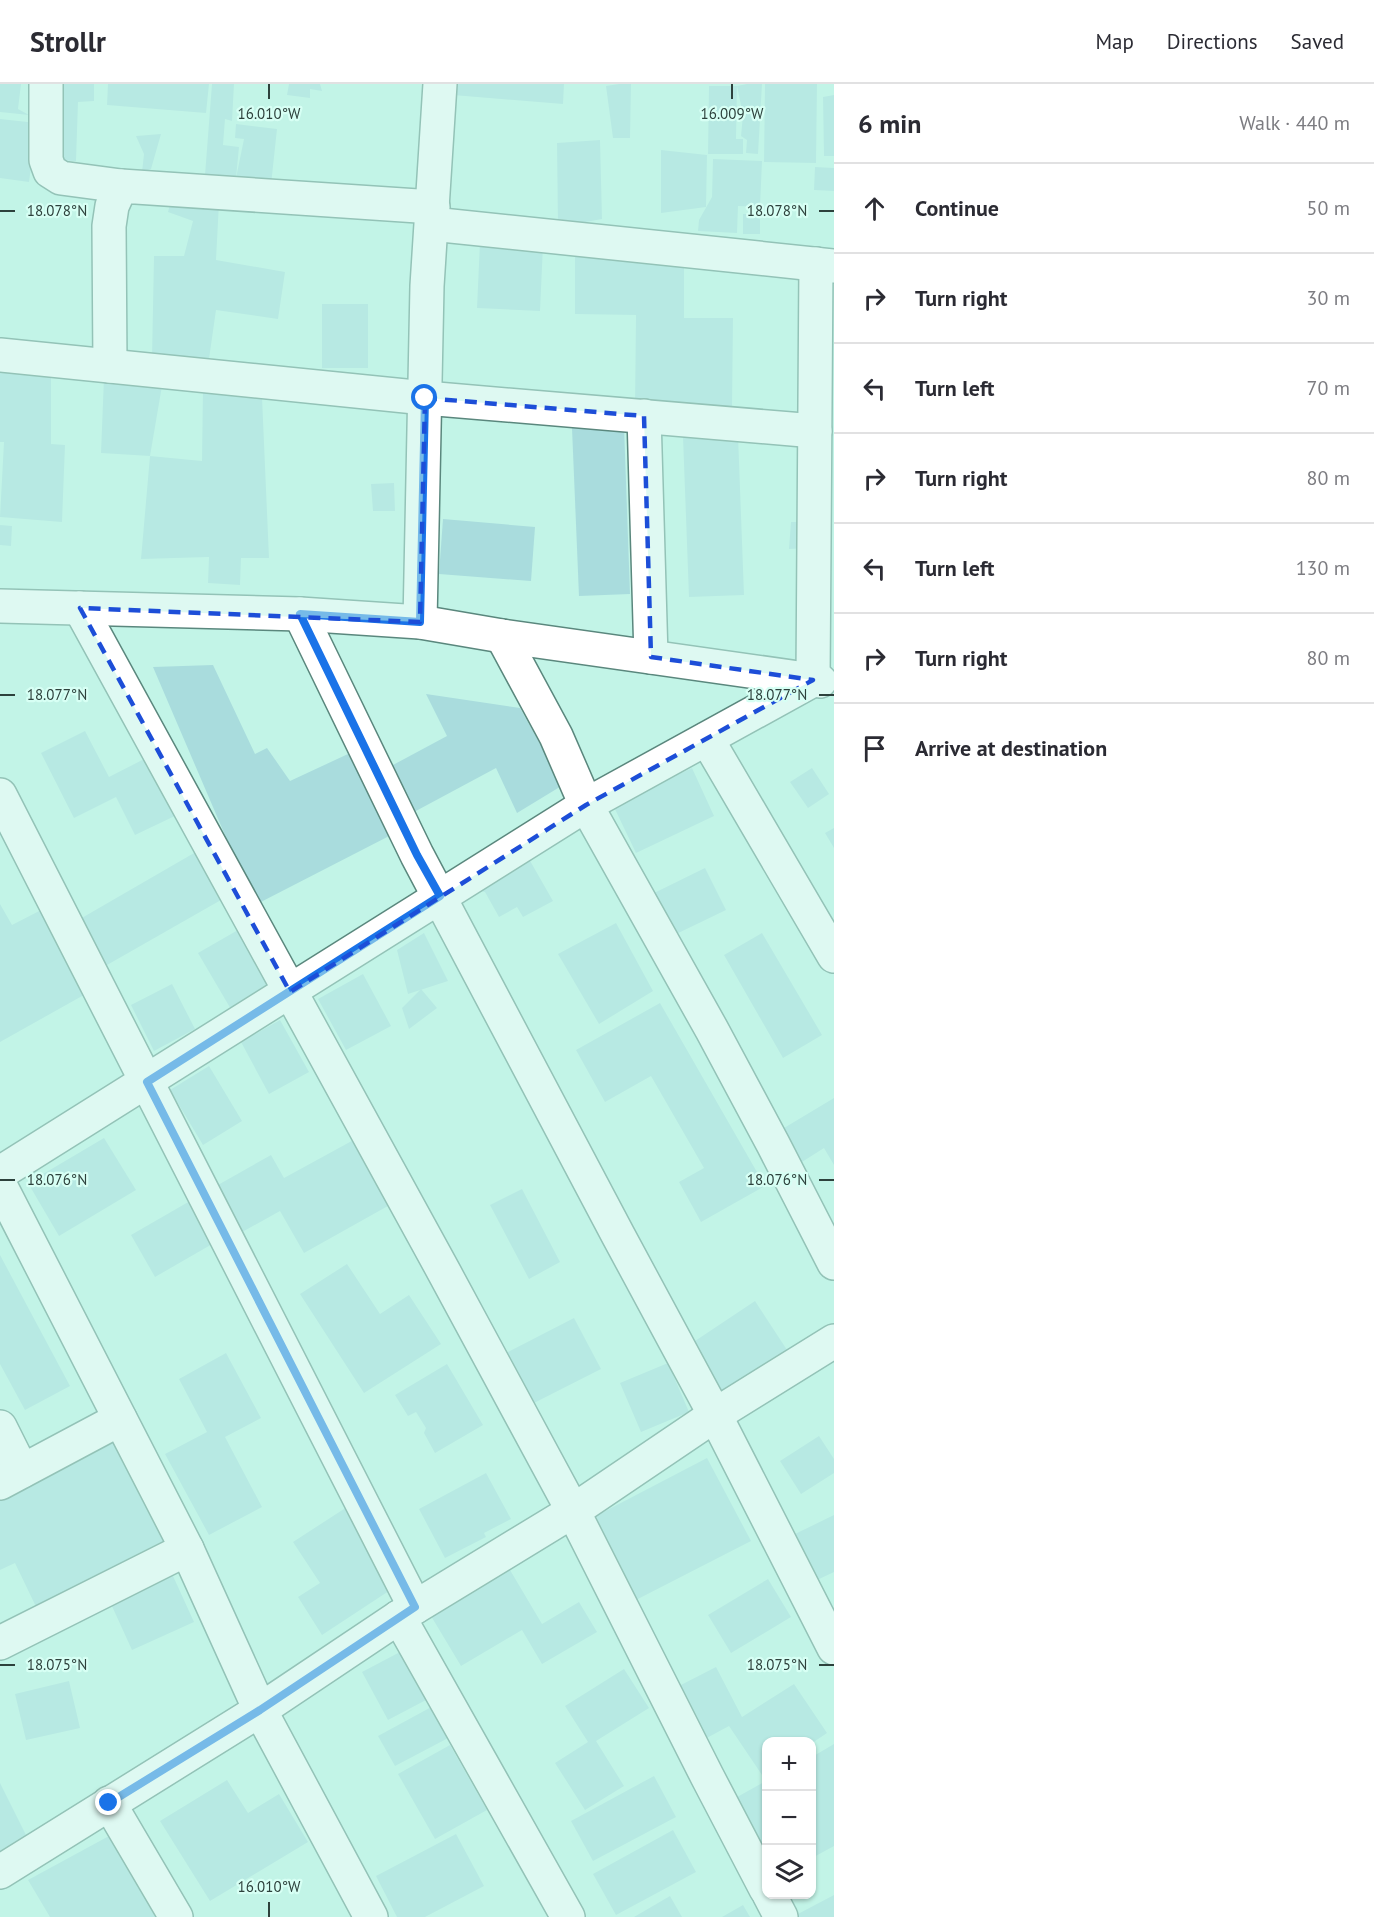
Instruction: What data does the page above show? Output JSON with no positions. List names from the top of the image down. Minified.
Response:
{"page":{"header":"Strollr","nav":["Map","Directions","Saved"],"heading":["6 min","Walk · 440 m"],"list":[["Continue","50 m"],["Turn right","30 m"],["Turn left","70 m"],["Turn right","80 m"],["Turn left","130 m"],["Turn right","80 m"],"Arrive at destination"],"map_buttons":["+","−"]},"coordinates":["16.010°W","16.009°W","18.078°N","18.077°N","18.076°N","18.075°N"]}
